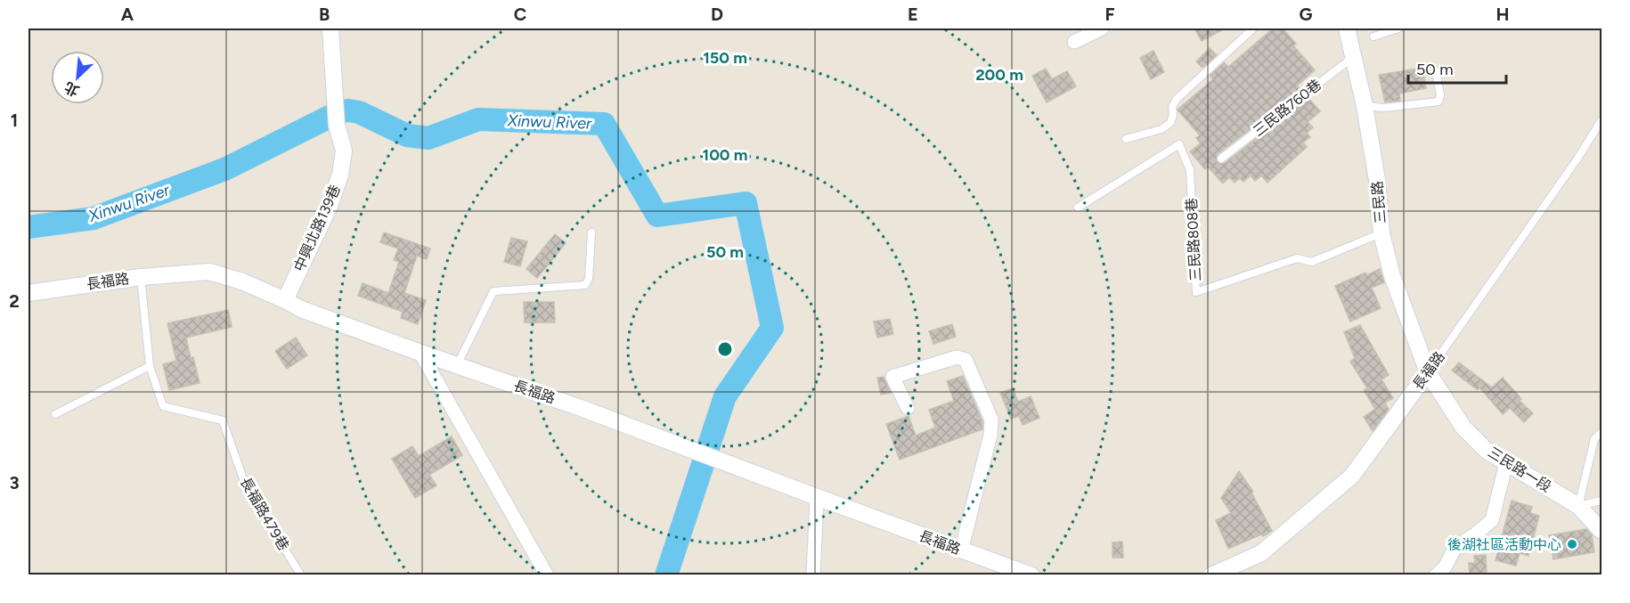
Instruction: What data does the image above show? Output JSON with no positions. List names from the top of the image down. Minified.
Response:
{"streets":{"street":["三民路","中興北路139巷","長福路","三民路一段"],"lane":["三民路760巷","三民路808巷","長福路479巷"]},"crossings":[["三民路760巷","三民路"],["三民路","三民路808巷"],["三民路","長福路"],["三民路","三民路一段"],["中興北路139巷","長福路"],["長福路","三民路一段"],["長福路","長福路479巷"]],"water":["Xinwu River"],"places":["後湖社區活動中心"],"scale_bar":"50 m","north":"bottom left","grid":{"columns":["A","B","C","D","E","F","G","H"],"rows":["1","2","3"]},"rings":["150 m","200 m","100 m","50 m"]}
